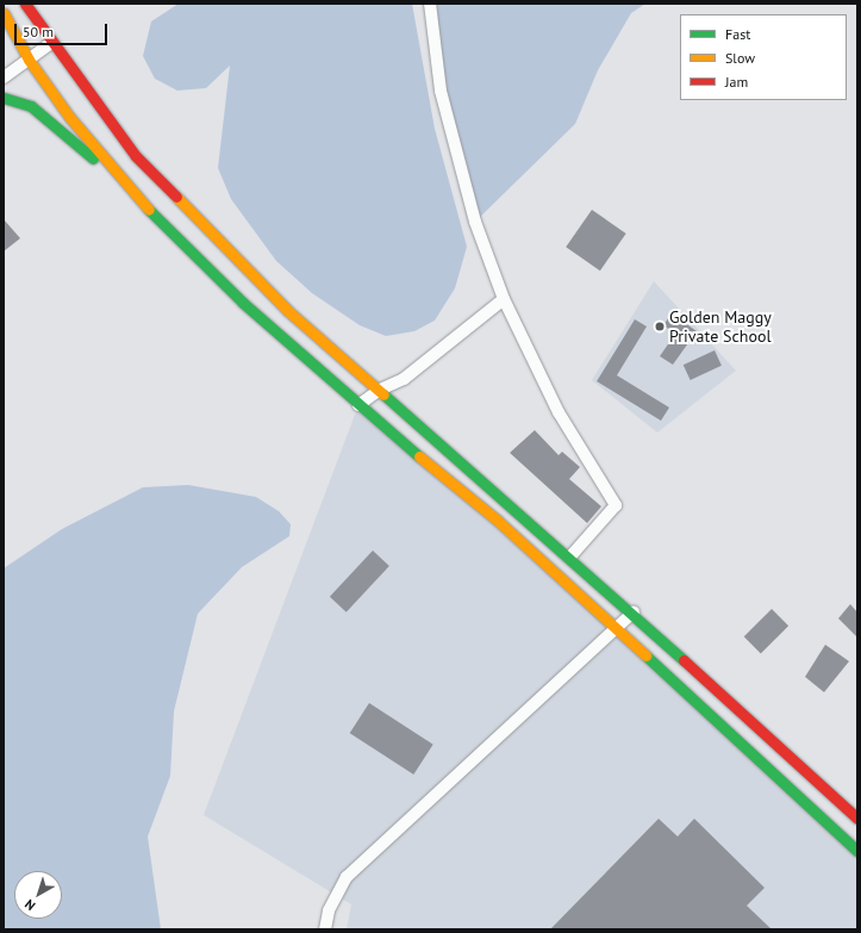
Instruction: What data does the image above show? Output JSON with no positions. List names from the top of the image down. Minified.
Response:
{"places":["Golden Maggy Private School"],"legend":["Fast","Slow","Jam"],"scale_bar":"50 m","north":"bottom left"}
